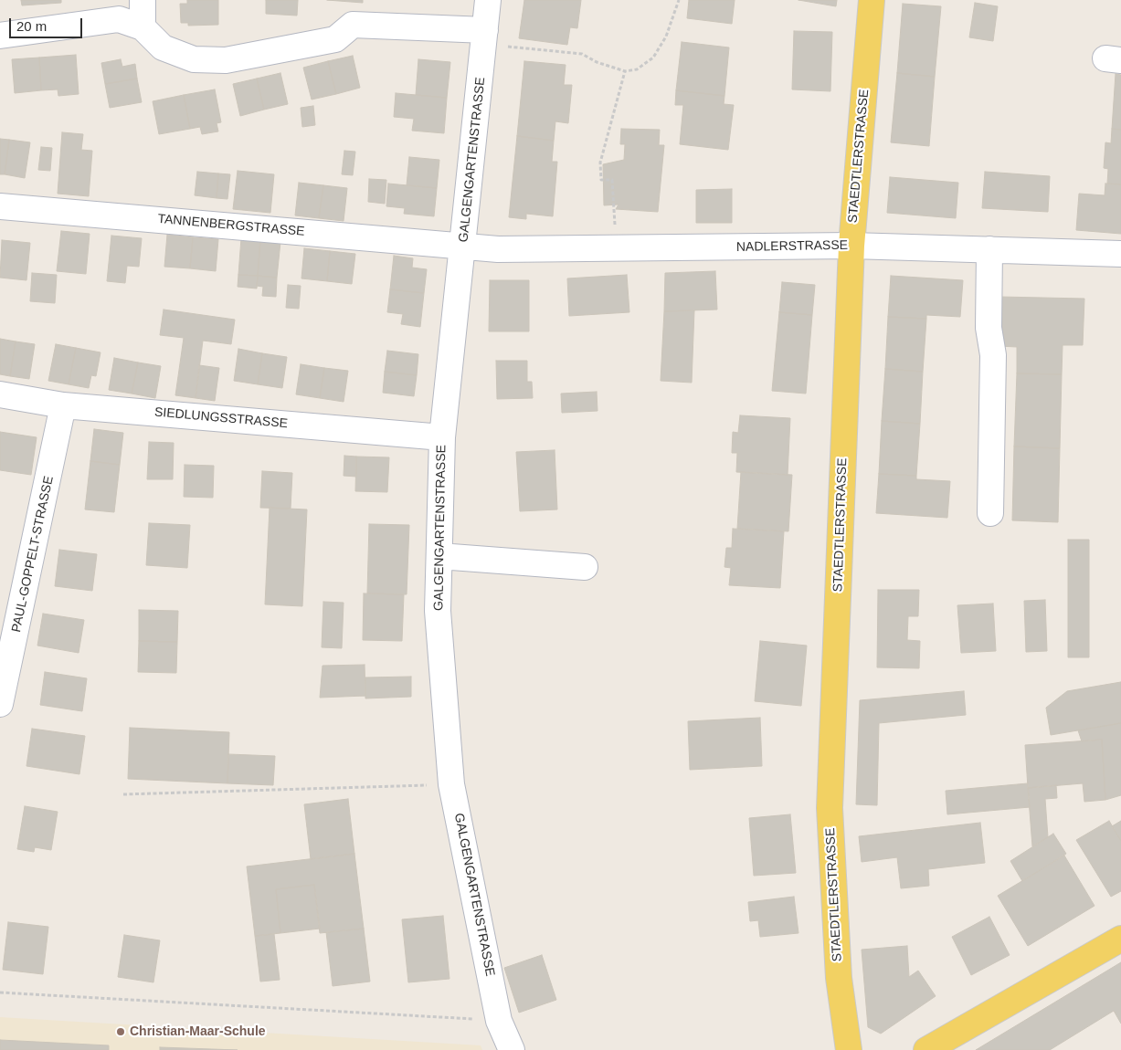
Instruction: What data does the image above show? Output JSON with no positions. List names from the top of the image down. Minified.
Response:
{"streets":{"main road":["STAEDTLERSTRASSE"],"street":["GALGENGARTENSTRASSE","TANNENBERGSTRASSE","NADLERSTRASSE","SIEDLUNGSSTRASSE","PAUL-GOPPELT-STRASSE"]},"crossings":[["STAEDTLERSTRASSE","NADLERSTRASSE"],["GALGENGARTENSTRASSE","TANNENBERGSTRASSE"],["GALGENGARTENSTRASSE","NADLERSTRASSE"],["GALGENGARTENSTRASSE","SIEDLUNGSSTRASSE"],["TANNENBERGSTRASSE","NADLERSTRASSE"],["SIEDLUNGSSTRASSE","PAUL-GOPPELT-STRASSE"]],"places":["Christian-Maar-Schule"],"scale_bar":"20 m"}
